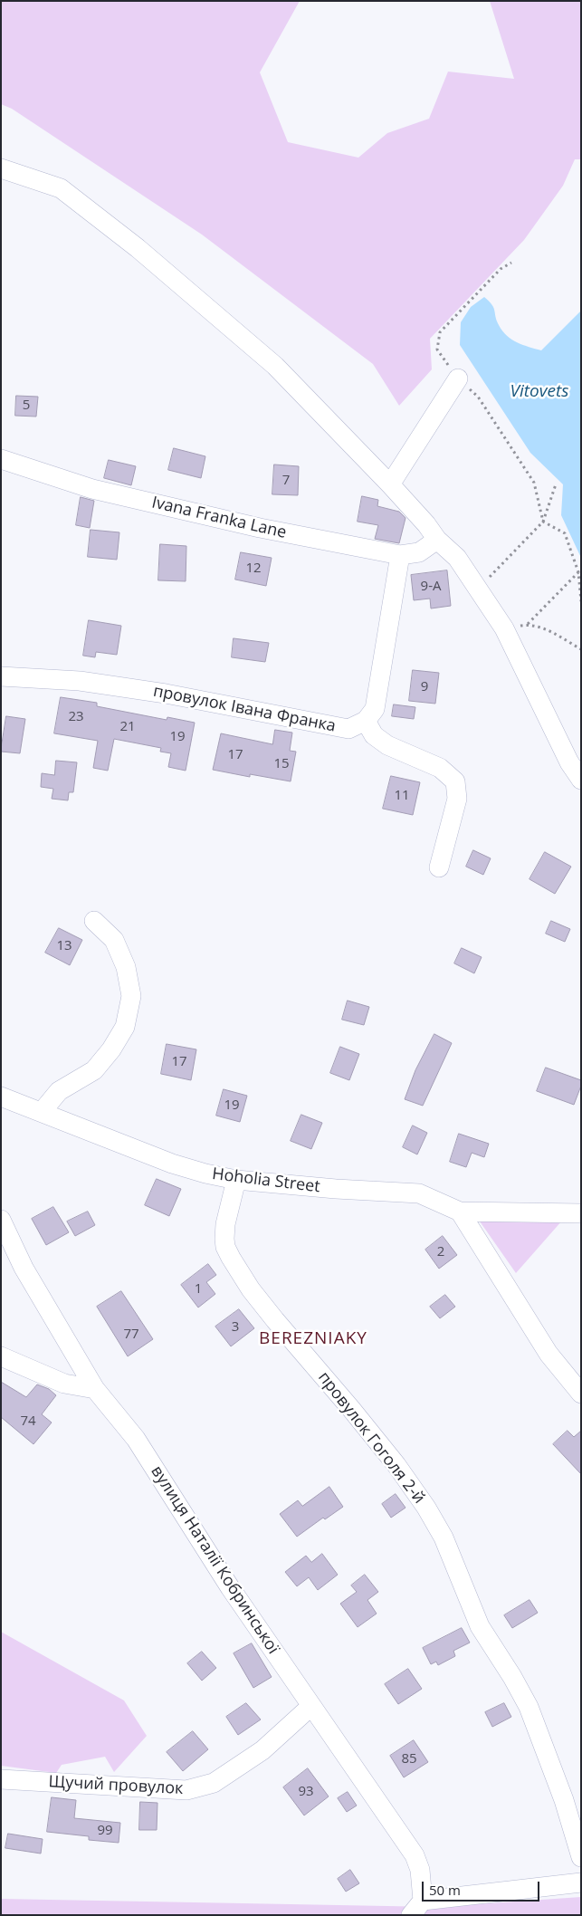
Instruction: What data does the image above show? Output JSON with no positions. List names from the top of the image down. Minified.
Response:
{"streets":{"street":["Ivana Franka Lane","провулок Івана Франка","Hoholia Street","провулок Гоголя 2-й","вулиця Наталії Кобринської","Щучий провулок"]},"crossings":[["Hoholia Street","провулок Гоголя 2-й"],["вулиця Наталії Кобринської","Щучий провулок"]],"districts":["BEREZNIAKY"],"water":["Vitovets"],"house_numbers":["5","7","12","9-А","9","23","21","19","17","15","11","13","17","19","2","1","3","77","74","85","93","99"],"scale_bar":"50 m"}
